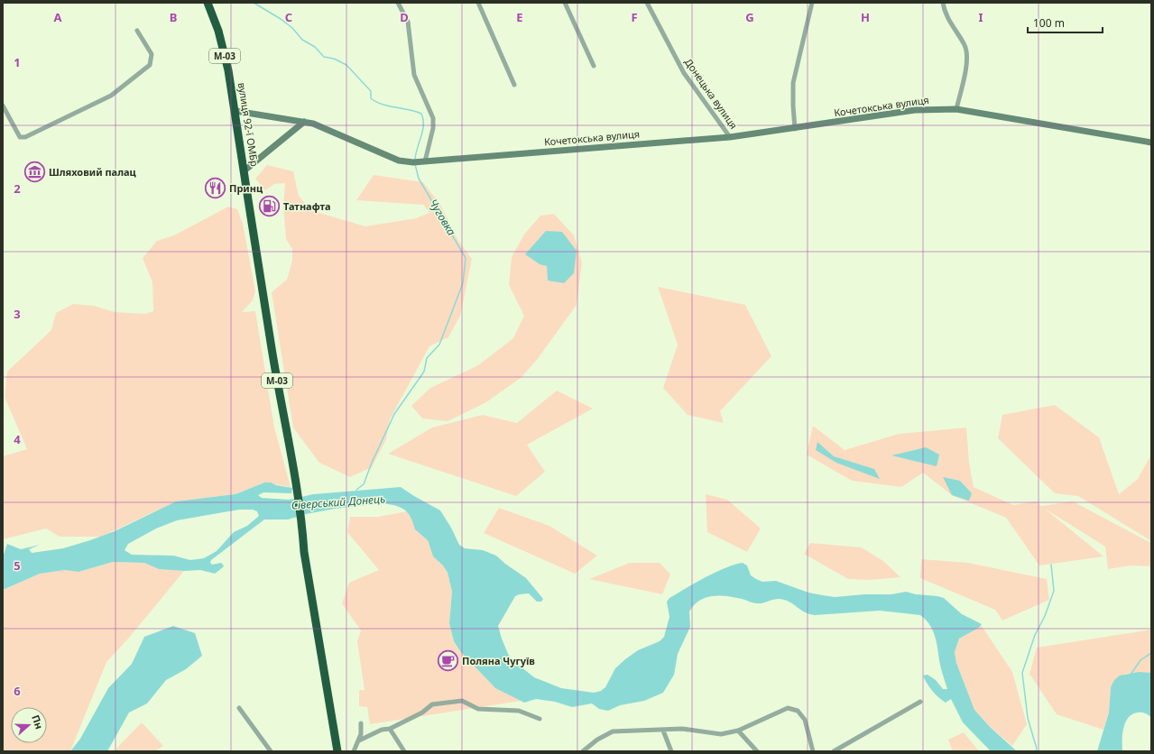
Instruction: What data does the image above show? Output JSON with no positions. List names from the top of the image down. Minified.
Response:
{"streets":{"highway":["М-03","вулиця 92-ї ОМБр"],"main road":["Кочетокська вулиця"],"street":["Донецька вулиця"]},"crossings":[["Донецька вулиця","Кочетокська вулиця"],["Кочетокська вулиця","вулиця 92-ї ОМБр"]],"water":["Чуговка","Сіверський Донець"],"places":{"museum":["Шляховий палац"],"restaurant":["Принц"],"fuel station":["Татнафта"],"cafe":["Поляна Чугуїв"]},"scale_bar":"100 m","north":"right","grid":{"columns":["A","B","C","D","E","F","G","H","I"],"rows":["1","2","3","4","5","6"]}}
